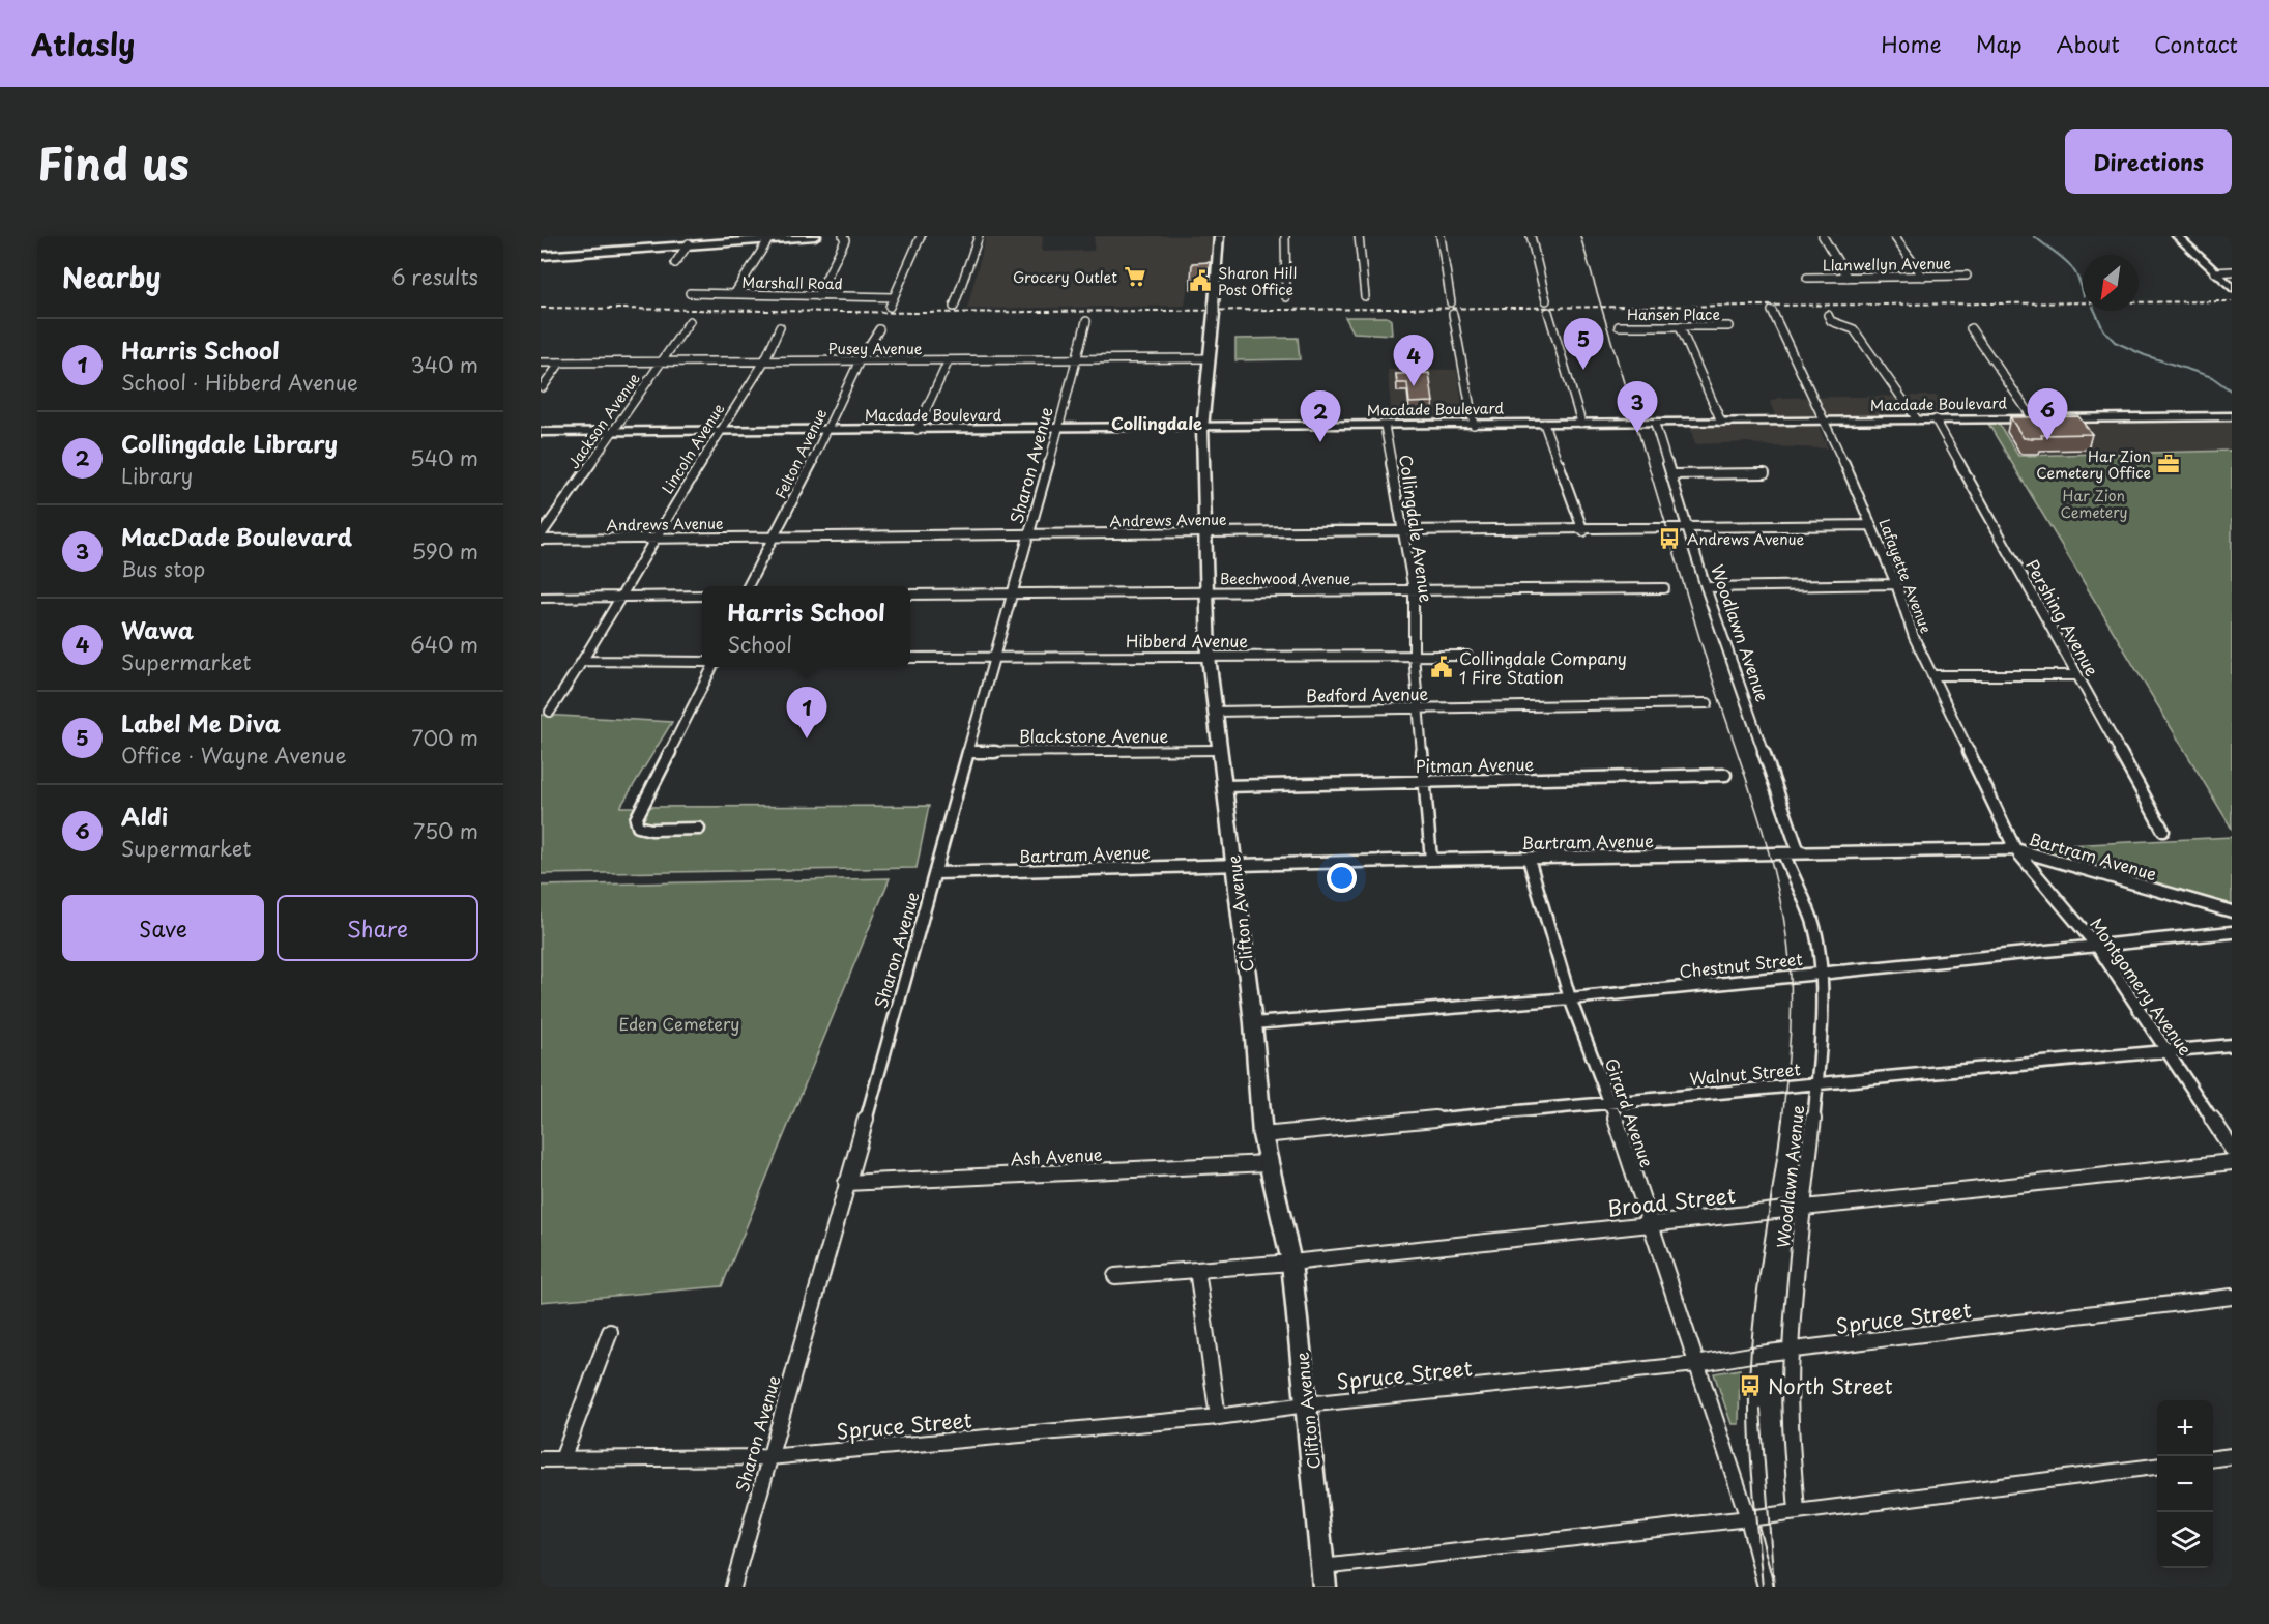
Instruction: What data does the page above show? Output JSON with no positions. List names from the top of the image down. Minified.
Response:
{"streets":{"main road":["Macdade Boulevard"],"street":["Llanwellyn Avenue","Marshall Road","Hansen Place","Pusey Avenue","Jackson Avenue","Lincoln Avenue","Felton Avenue","Sharon Avenue","Andrews Avenue","Collingdale Avenue","Lafayette Avenue","Beechwood Avenue","Pershing Avenue","Woodlawn Avenue","Hibberd Avenue","Bedford Avenue","Blackstone Avenue","Pitman Avenue","Bartram Avenue","Clifton Avenue","Chestnut Street","Montgomery Avenue","Walnut Street","Girard Avenue","Ash Avenue","Broad Street","Spruce Street"]},"crossings":[["Pusey Avenue","Jackson Avenue"],["Pusey Avenue","Lincoln Avenue"],["Pusey Avenue","Felton Avenue"],["Pusey Avenue","Sharon Avenue"],["Pusey Avenue","Clifton Avenue"],["Macdade Boulevard","Jackson Avenue"],["Macdade Boulevard","Lincoln Avenue"],["Macdade Boulevard","Felton Avenue"],["Macdade Boulevard","Sharon Avenue"],["Macdade Boulevard","Collingdale Avenue"],["Macdade Boulevard","Lafayette Avenue"],["Macdade Boulevard","Pershing Avenue"],["Macdade Boulevard","Woodlawn Avenue"],["Macdade Boulevard","Clifton Avenue"],["Jackson Avenue","Andrews Avenue"],["Lincoln Avenue","Andrews Avenue"],["Felton Avenue","Andrews Avenue"],["Sharon Avenue","Andrews Avenue"],["Sharon Avenue","Beechwood Avenue"],["Sharon Avenue","Hibberd Avenue"],["Sharon Avenue","Blackstone Avenue"],["Sharon Avenue","Bartram Avenue"],["Sharon Avenue","Ash Avenue"],["Sharon Avenue","Spruce Street"],["Andrews Avenue","Collingdale Avenue"],["Andrews Avenue","Lafayette Avenue"],["Andrews Avenue","Woodlawn Avenue"],["Andrews Avenue","Clifton Avenue"],["Collingdale Avenue","Beechwood Avenue"],["Collingdale Avenue","Hibberd Avenue"],["Collingdale Avenue","Bedford Avenue"],["Collingdale Avenue","Pitman Avenue"],["Collingdale Avenue","Bartram Avenue"],["Lafayette Avenue","Bartram Avenue"],["Lafayette Avenue","Montgomery Avenue"],["Beechwood Avenue","Clifton Avenue"],["Woodlawn Avenue","Bartram Avenue"],["Woodlawn Avenue","Chestnut Street"],["Woodlawn Avenue","Walnut Street"],["Woodlawn Avenue","Broad Street"],["Woodlawn Avenue","Spruce Street"],["Hibberd Avenue","Clifton Avenue"],["Bedford Avenue","Clifton Avenue"],["Blackstone Avenue","Clifton Avenue"],["Pitman Avenue","Clifton Avenue"],["Bartram Avenue","Clifton Avenue"],["Bartram Avenue","Montgomery Avenue"],["Bartram Avenue","Girard Avenue"],["Clifton Avenue","Chestnut Street"],["Clifton Avenue","Walnut Street"],["Clifton Avenue","Ash Avenue"],["Clifton Avenue","Broad Street"],["Clifton Avenue","Spruce Street"],["Chestnut Street","Montgomery Avenue"],["Chestnut Street","Girard Avenue"],["Montgomery Avenue","Walnut Street"],["Walnut Street","Girard Avenue"],["Girard Avenue","Broad Street"],["Girard Avenue","Spruce Street"]],"districts":["Collingdale"],"parks":["Har Zion Cemetery","Eden Cemetery"],"places":{"supermarket":["Grocery Outlet"],"public building":["Sharon Hill Post Office","Collingdale Company 1 Fire Station"],"office":["Har Zion Cemetery Office"],"bus stop":["Andrews Avenue","North Street"]},"north":"bottom left","page":{"header":"Atlasly","nav":["Home","Map","About","Contact"],"title":"Find us","buttons":["Directions",["Save","Share"]],"heading":["Nearby","6 results"],"list":[{"mark":"1","name":"Harris School","note":"School · Hibberd Avenue","value":"340 m"},{"mark":"2","name":"Collingdale Library","note":"Library","value":"540 m"},{"mark":"3","name":"MacDade Boulevard","note":"Bus stop","value":"590 m"},{"mark":"4","name":"Wawa","note":"Supermarket","value":"640 m"},{"mark":"5","name":"Label Me Diva","note":"Office · Wayne Avenue","value":"700 m"},{"mark":"6","name":"Aldi","note":"Supermarket","value":"750 m"}],"pins":["5","4","3","6","2","1"],"popup":["Harris School","School"],"map_buttons":["+","−"]}}
